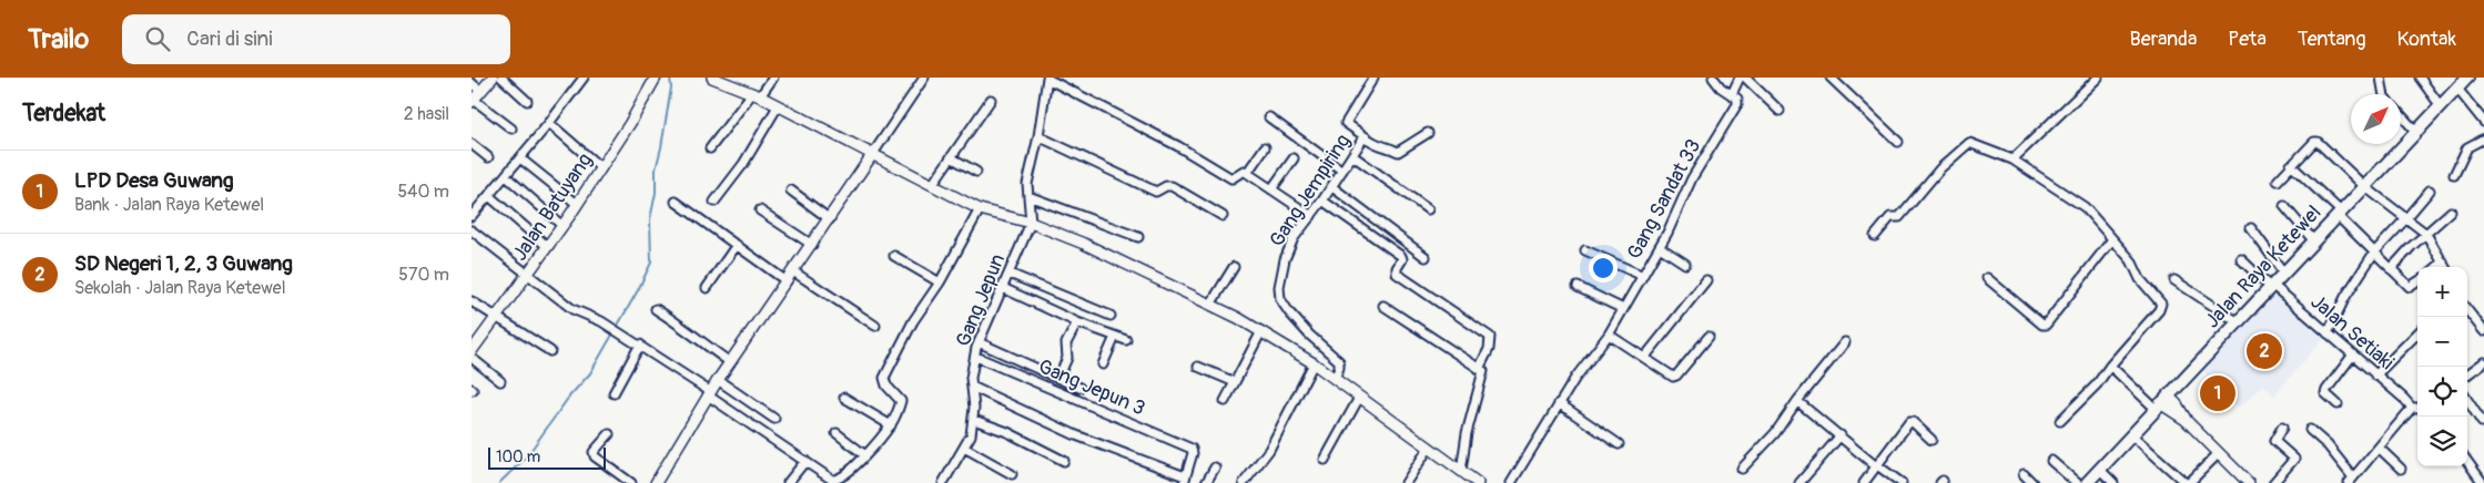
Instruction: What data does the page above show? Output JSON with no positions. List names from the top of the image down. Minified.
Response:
{"streets":{"main road":["Jalan Raya Ketewel"],"street":["Gang Jempiring","Gang Sandat 33","Jalan Batuyang","Gang Jepun","Jalan Setiaki","Gang Jepun 3"]},"crossings":[["Jalan Raya Ketewel","Jalan Setiaki"],["Gang Jepun","Gang Jepun 3"]],"scale_bar":"100 m","north":"top right","page":{"header":"Trailo","search":"Cari di sini","nav":["Beranda","Peta","Tentang","Kontak"],"heading":["Terdekat","2 hasil"],"list":[{"mark":"1","name":"LPD Desa Guwang","note":"Bank · Jalan Raya Ketewel","value":"540 m"},{"mark":"2","name":"SD Negeri 1, 2, 3 Guwang","note":"Sekolah · Jalan Raya Ketewel","value":"570 m"}],"map_buttons":["+","−"],"pins":["2","1"],"scale":"100 m"}}
